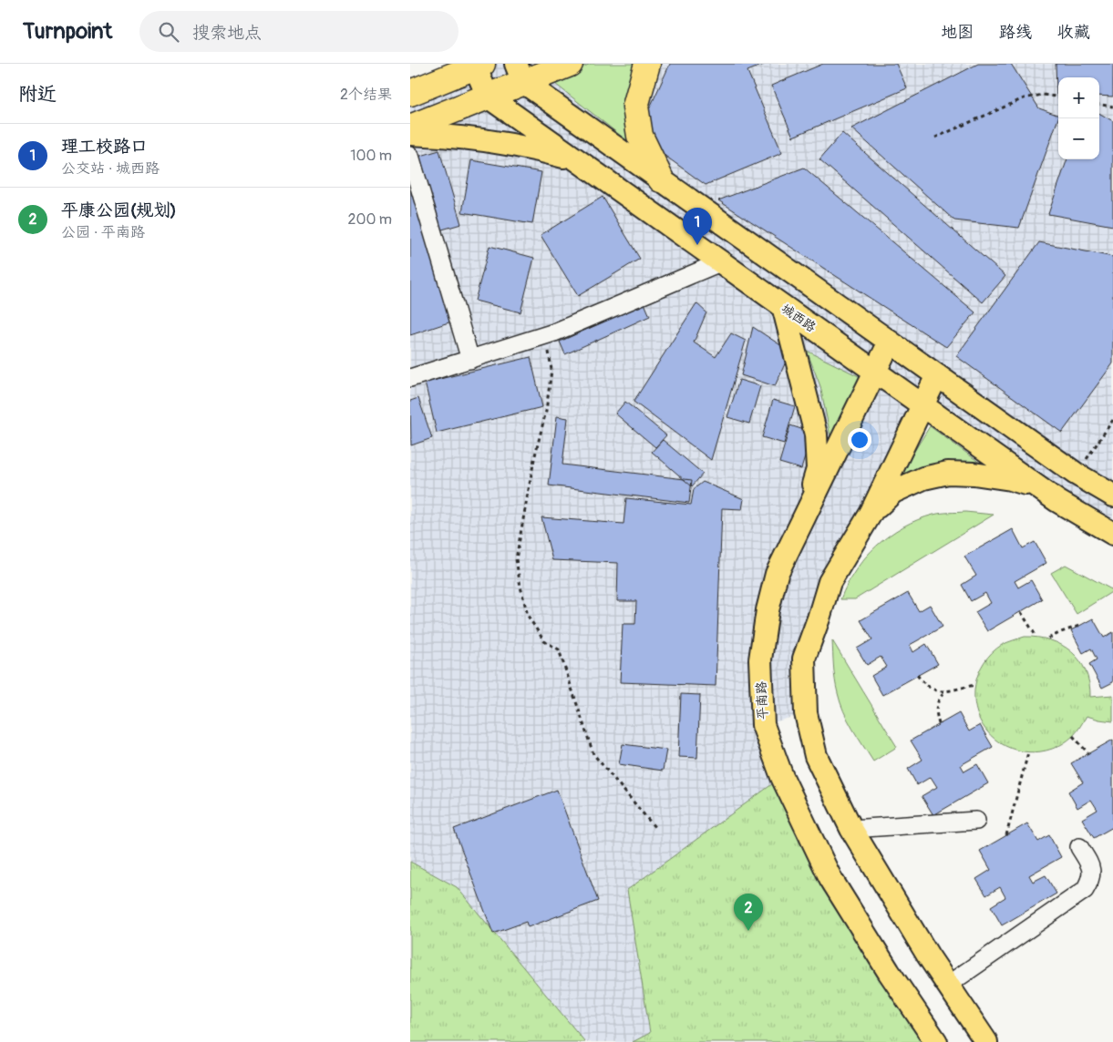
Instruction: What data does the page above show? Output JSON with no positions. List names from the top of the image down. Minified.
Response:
{"streets":{"main road":["城西路","平南路"]},"crossings":[["城西路","平南路"]],"page":{"header":"Turnpoint","search":"搜索地点","nav":["地图","路线","收藏"],"heading":["附近","2个结果"],"map_buttons":["+","−"],"list":[{"mark":"1","name":"理工校路口","note":"公交站 · 城西路","value":"100 m"},{"mark":"2","name":"平康公园(规划)","note":"公园 · 平南路","value":"200 m"}],"pins":["1","2"]}}
